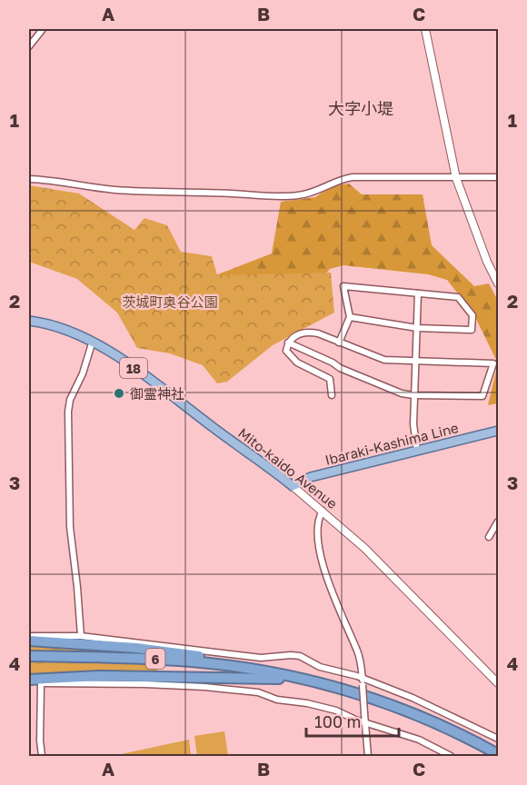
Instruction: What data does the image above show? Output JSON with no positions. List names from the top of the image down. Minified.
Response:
{"streets":{"highway":["6"],"main road":["18","Ibaraki-Kashima Line","Mito-kaido Avenue"]},"crossings":[["Ibaraki-Kashima Line","Mito-kaido Avenue"]],"districts":["大字小堤"],"parks":["茨城町奥谷公園"],"places":["御霊神社"],"scale_bar":"100 m","grid":{"columns":["A","B","C"],"rows":["1","2","3","4"]}}
